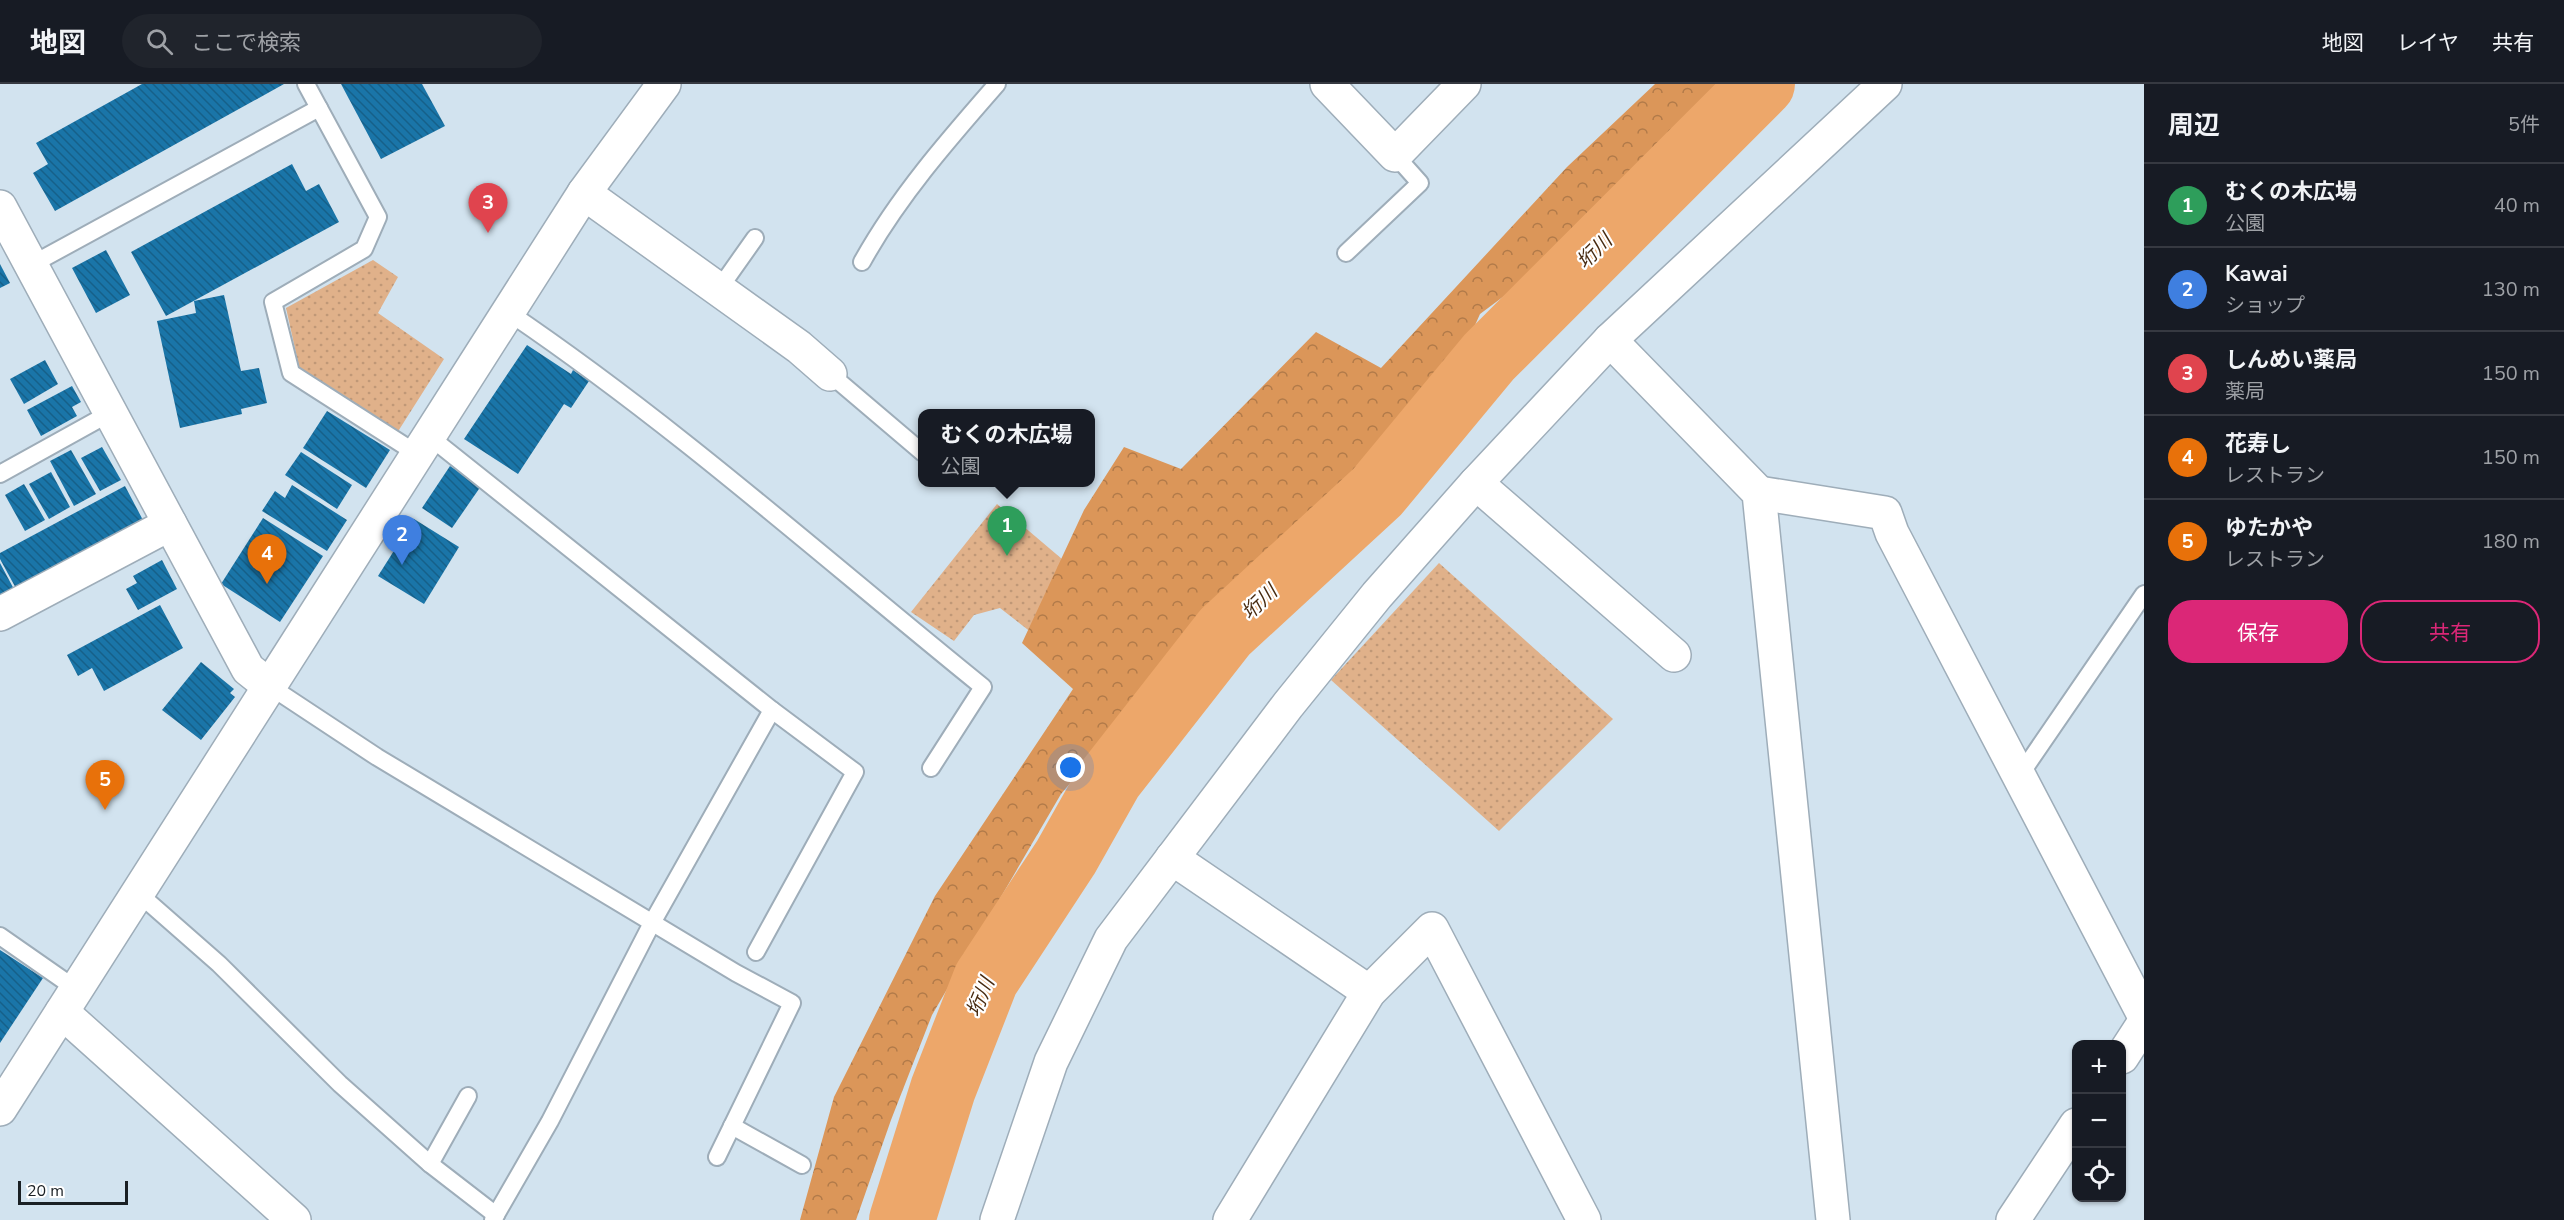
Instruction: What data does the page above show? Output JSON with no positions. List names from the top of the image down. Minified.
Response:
{"water":["垳川"],"scale_bar":"20 m","page":{"header":"地図","search":"ここで検索","nav":["地図","レイヤ","共有"],"heading":["周辺","5件"],"list":[{"mark":"1","name":"むくの木広場","note":"公園","value":"40 m"},{"mark":"2","name":"Kawai","note":"ショップ","value":"130 m"},{"mark":"3","name":"しんめい薬局","note":"薬局","value":"150 m"},{"mark":"4","name":"花寿し","note":"レストラン","value":"150 m"},{"mark":"5","name":"ゆたかや","note":"レストラン","value":"180 m"}],"pins":["3","1","2","4","5"],"popup":["むくの木広場","公園"],"buttons":["保存","共有"],"map_buttons":["+","−"],"scale":"20 m"}}
